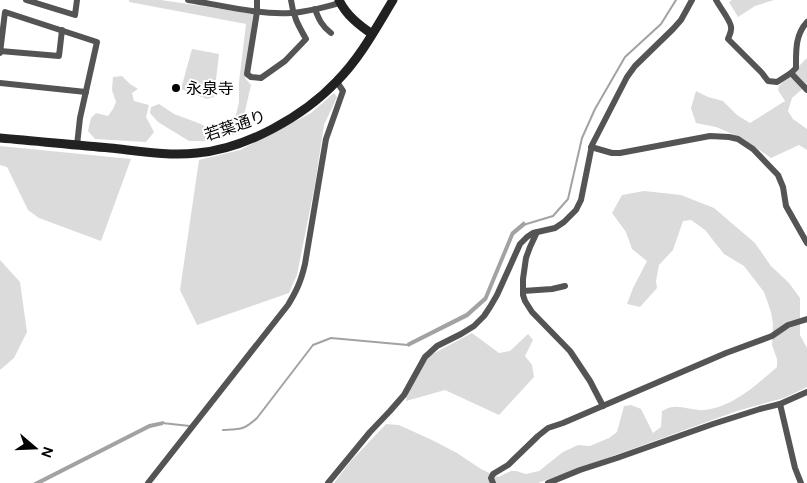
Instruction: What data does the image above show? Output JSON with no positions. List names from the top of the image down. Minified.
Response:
{"streets":{"street":["若葉通り"]},"places":["永泉寺"],"north":"right"}
